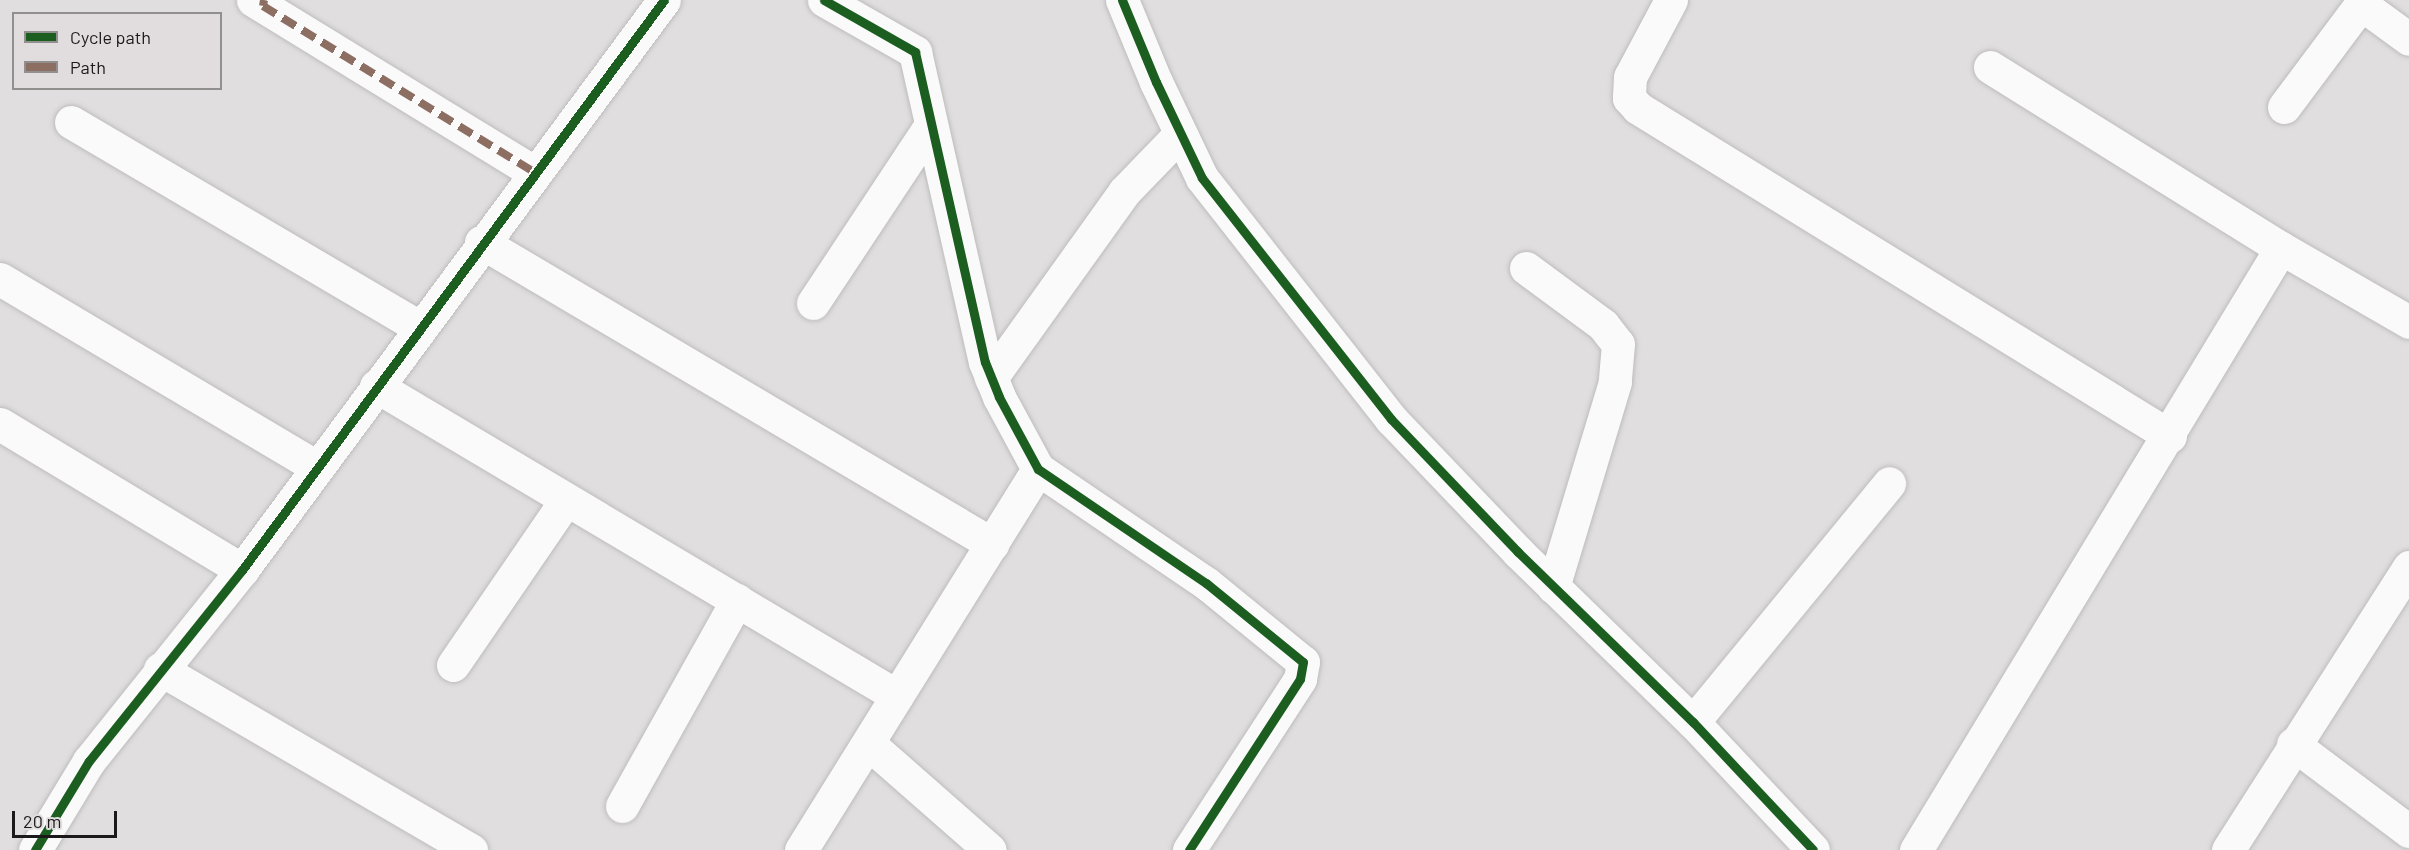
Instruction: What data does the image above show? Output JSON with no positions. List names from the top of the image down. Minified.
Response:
{"legend":["Cycle path","Path"],"scale_bar":"20 m"}
